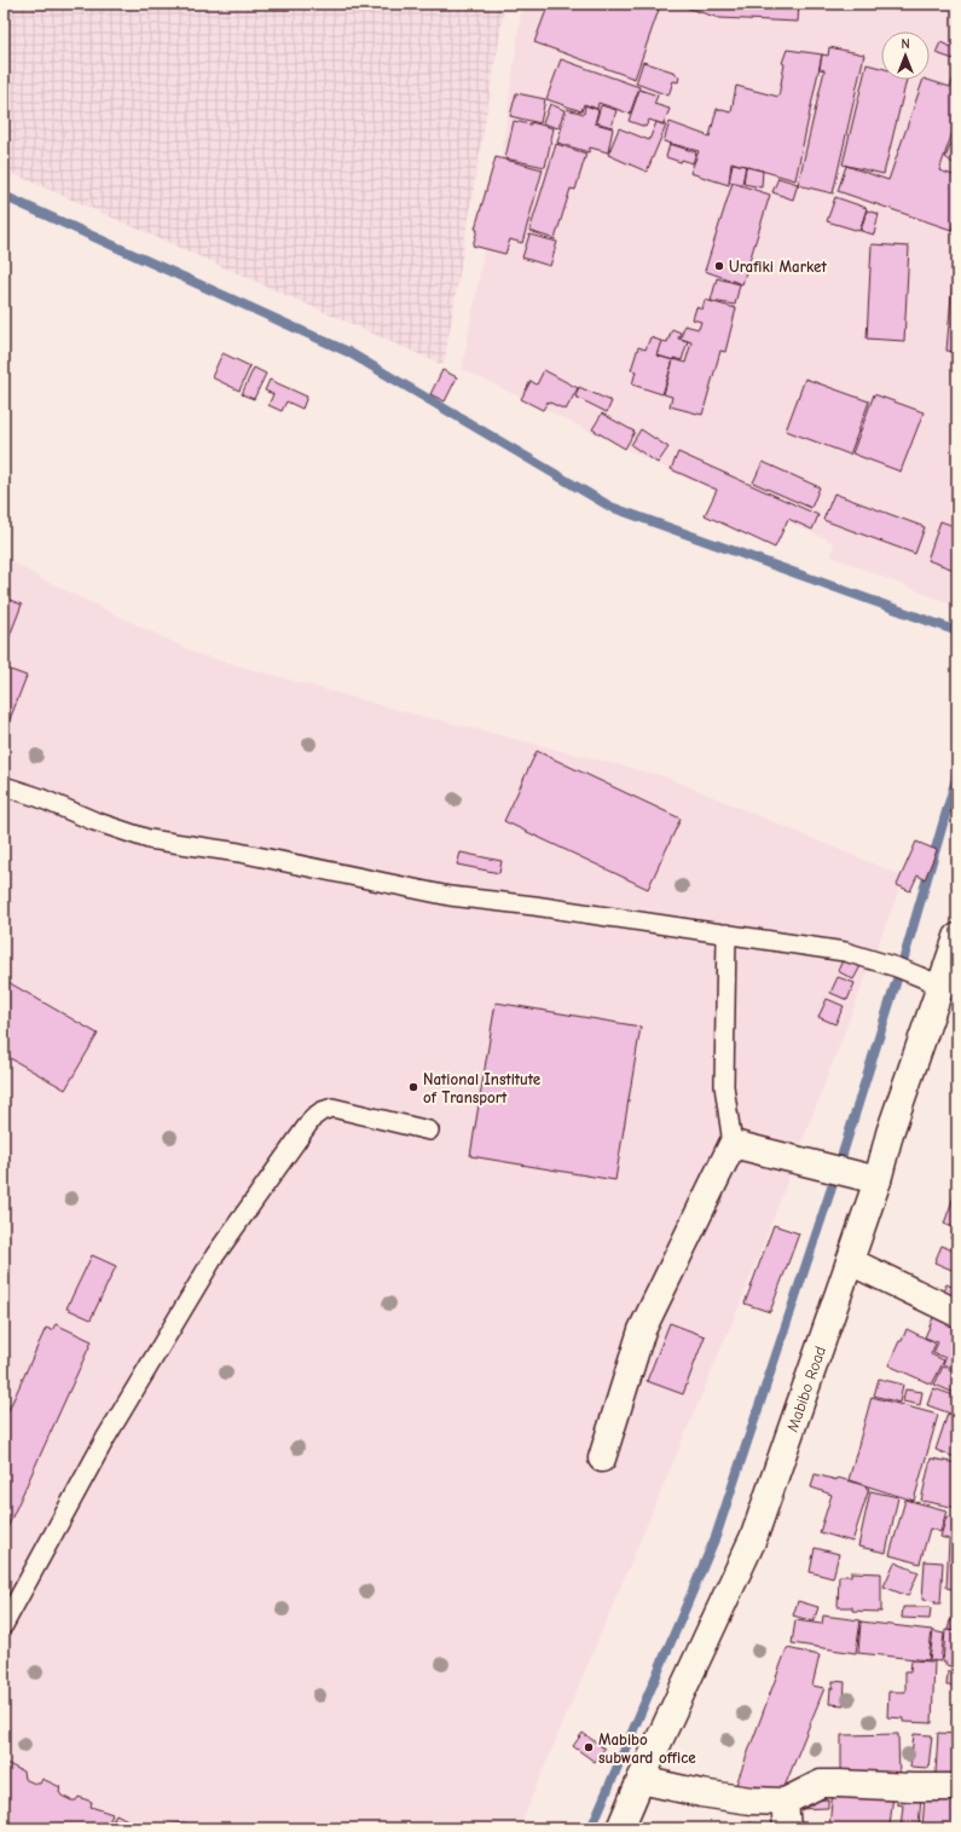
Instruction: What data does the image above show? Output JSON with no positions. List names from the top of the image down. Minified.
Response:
{"streets":{"street":["Mabibo Road"]},"places":["Urafiki Market","National Institute of Transport","Mabibo subward office"],"north":"top"}
